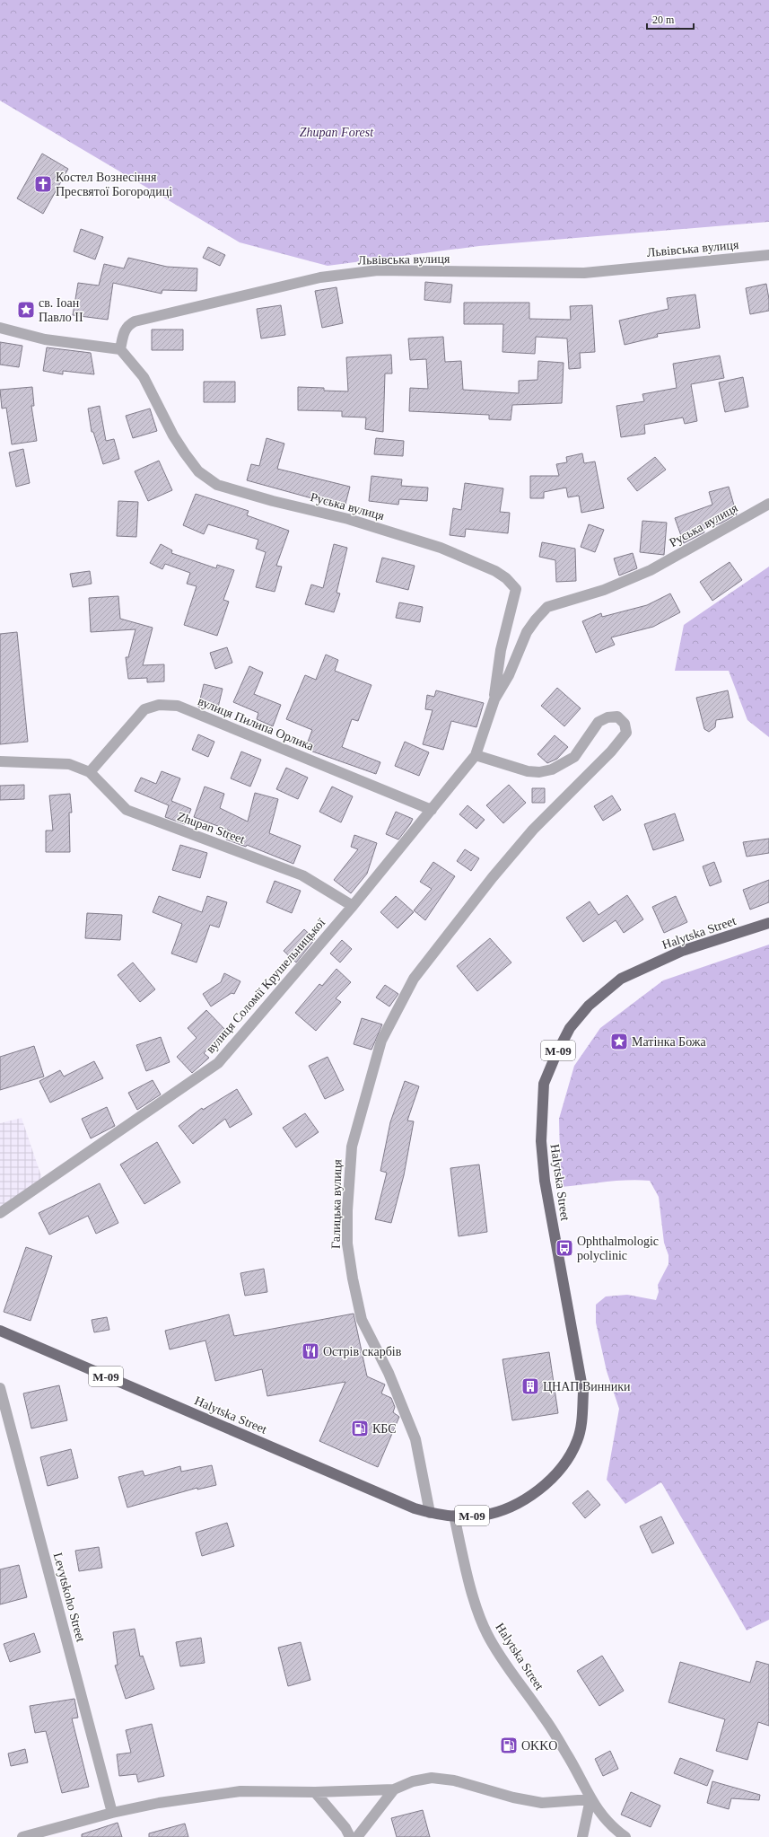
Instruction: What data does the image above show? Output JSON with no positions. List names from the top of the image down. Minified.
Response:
{"streets":{"main road":["Halytska Street","М-09"],"street":["Львівська вулиця","Руська вулиця","вулиця Пилипа Орлика","Zhupan Street","вулиця Соломії Крушельницької","Галицька вулиця","Levytskoho Street"]},"crossings":[["Львівська вулиця","Руська вулиця"],["Руська вулиця","вулиця Соломії Крушельницької"],["вулиця Пилипа Орлика","Zhupan Street"],["вулиця Пилипа Орлика","вулиця Соломії Крушельницької"],["Zhupan Street","вулиця Соломії Крушельницької"],["Halytska Street","Галицька вулиця"],["вулиця Соломії Крушельницької","Галицька вулиця"]],"parks":["Zhupan Forest"],"places":{"church":["Костел Вознесіння Пресвятої Богородиці"],"place":["св. Іоан Павло ІІ","Матінка Божа"],"bus stop":["Ophthalmologic polyclinic"],"restaurant":["Острів скарбів"],"building":["ЦНАП Винники"],"fuel station":["КБС","OKKO"]},"scale_bar":"20 m"}
